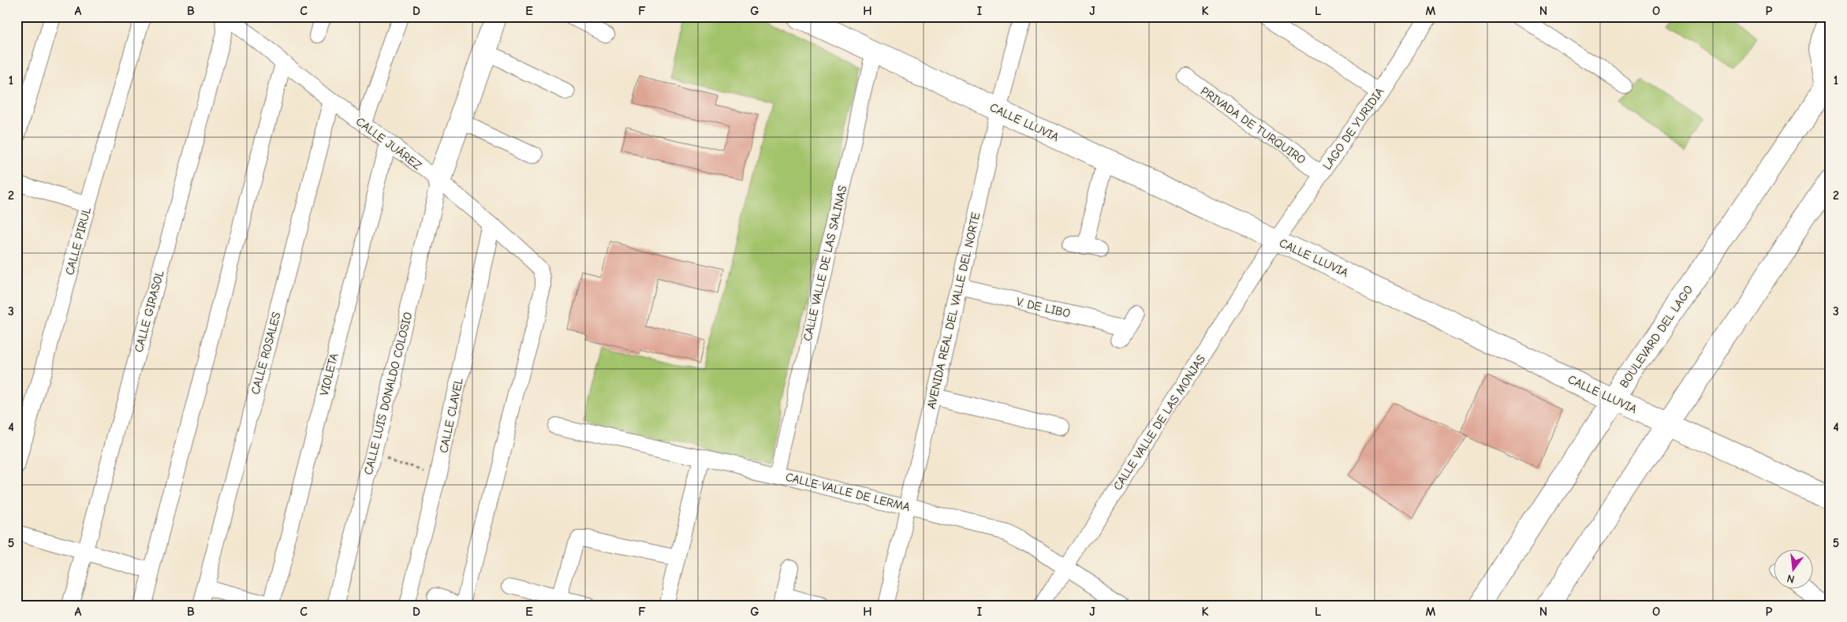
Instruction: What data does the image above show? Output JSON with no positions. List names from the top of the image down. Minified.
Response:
{"streets":{"street":["CALLE LLUVIA","PRIVADA DE TURQUIRO","LAGO DE YURIDIA","CALLE JUÁREZ","CALLE PIRUL","CALLE VALLE DE LAS SALINAS","V. DE LIBO","AVENIDA REAL DEL VALLE DEL NORTE","CALLE GIRASOL","BOULEVARD DEL LAGO","CALLE ROSALES","VIOLETA","CALLE LUIS DONALDO COLOSIO","CALLE CLAVEL","CALLE VALLE DE LAS MONJAS","CALLE VALLE DE LERMA"]},"crossings":[["CALLE LLUVIA","LAGO DE YURIDIA"],["CALLE LLUVIA","CALLE VALLE DE LAS SALINAS"],["CALLE LLUVIA","AVENIDA REAL DEL VALLE DEL NORTE"],["CALLE LLUVIA","BOULEVARD DEL LAGO"],["CALLE LLUVIA","CALLE VALLE DE LAS MONJAS"],["PRIVADA DE TURQUIRO","LAGO DE YURIDIA"],["LAGO DE YURIDIA","CALLE VALLE DE LAS MONJAS"],["CALLE JUÁREZ","CALLE GIRASOL"],["CALLE JUÁREZ","CALLE ROSALES"],["CALLE JUÁREZ","VIOLETA"],["CALLE JUÁREZ","CALLE LUIS DONALDO COLOSIO"],["CALLE JUÁREZ","CALLE CLAVEL"],["CALLE VALLE DE LAS SALINAS","CALLE VALLE DE LERMA"],["V. DE LIBO","AVENIDA REAL DEL VALLE DEL NORTE"],["AVENIDA REAL DEL VALLE DEL NORTE","CALLE VALLE DE LERMA"],["CALLE VALLE DE LAS MONJAS","CALLE VALLE DE LERMA"]],"north":"bottom","grid":{"columns":["A","B","C","D","E","F","G","H","I","J","K","L","M","N","O","P"],"rows":["1","2","3","4","5"]}}
